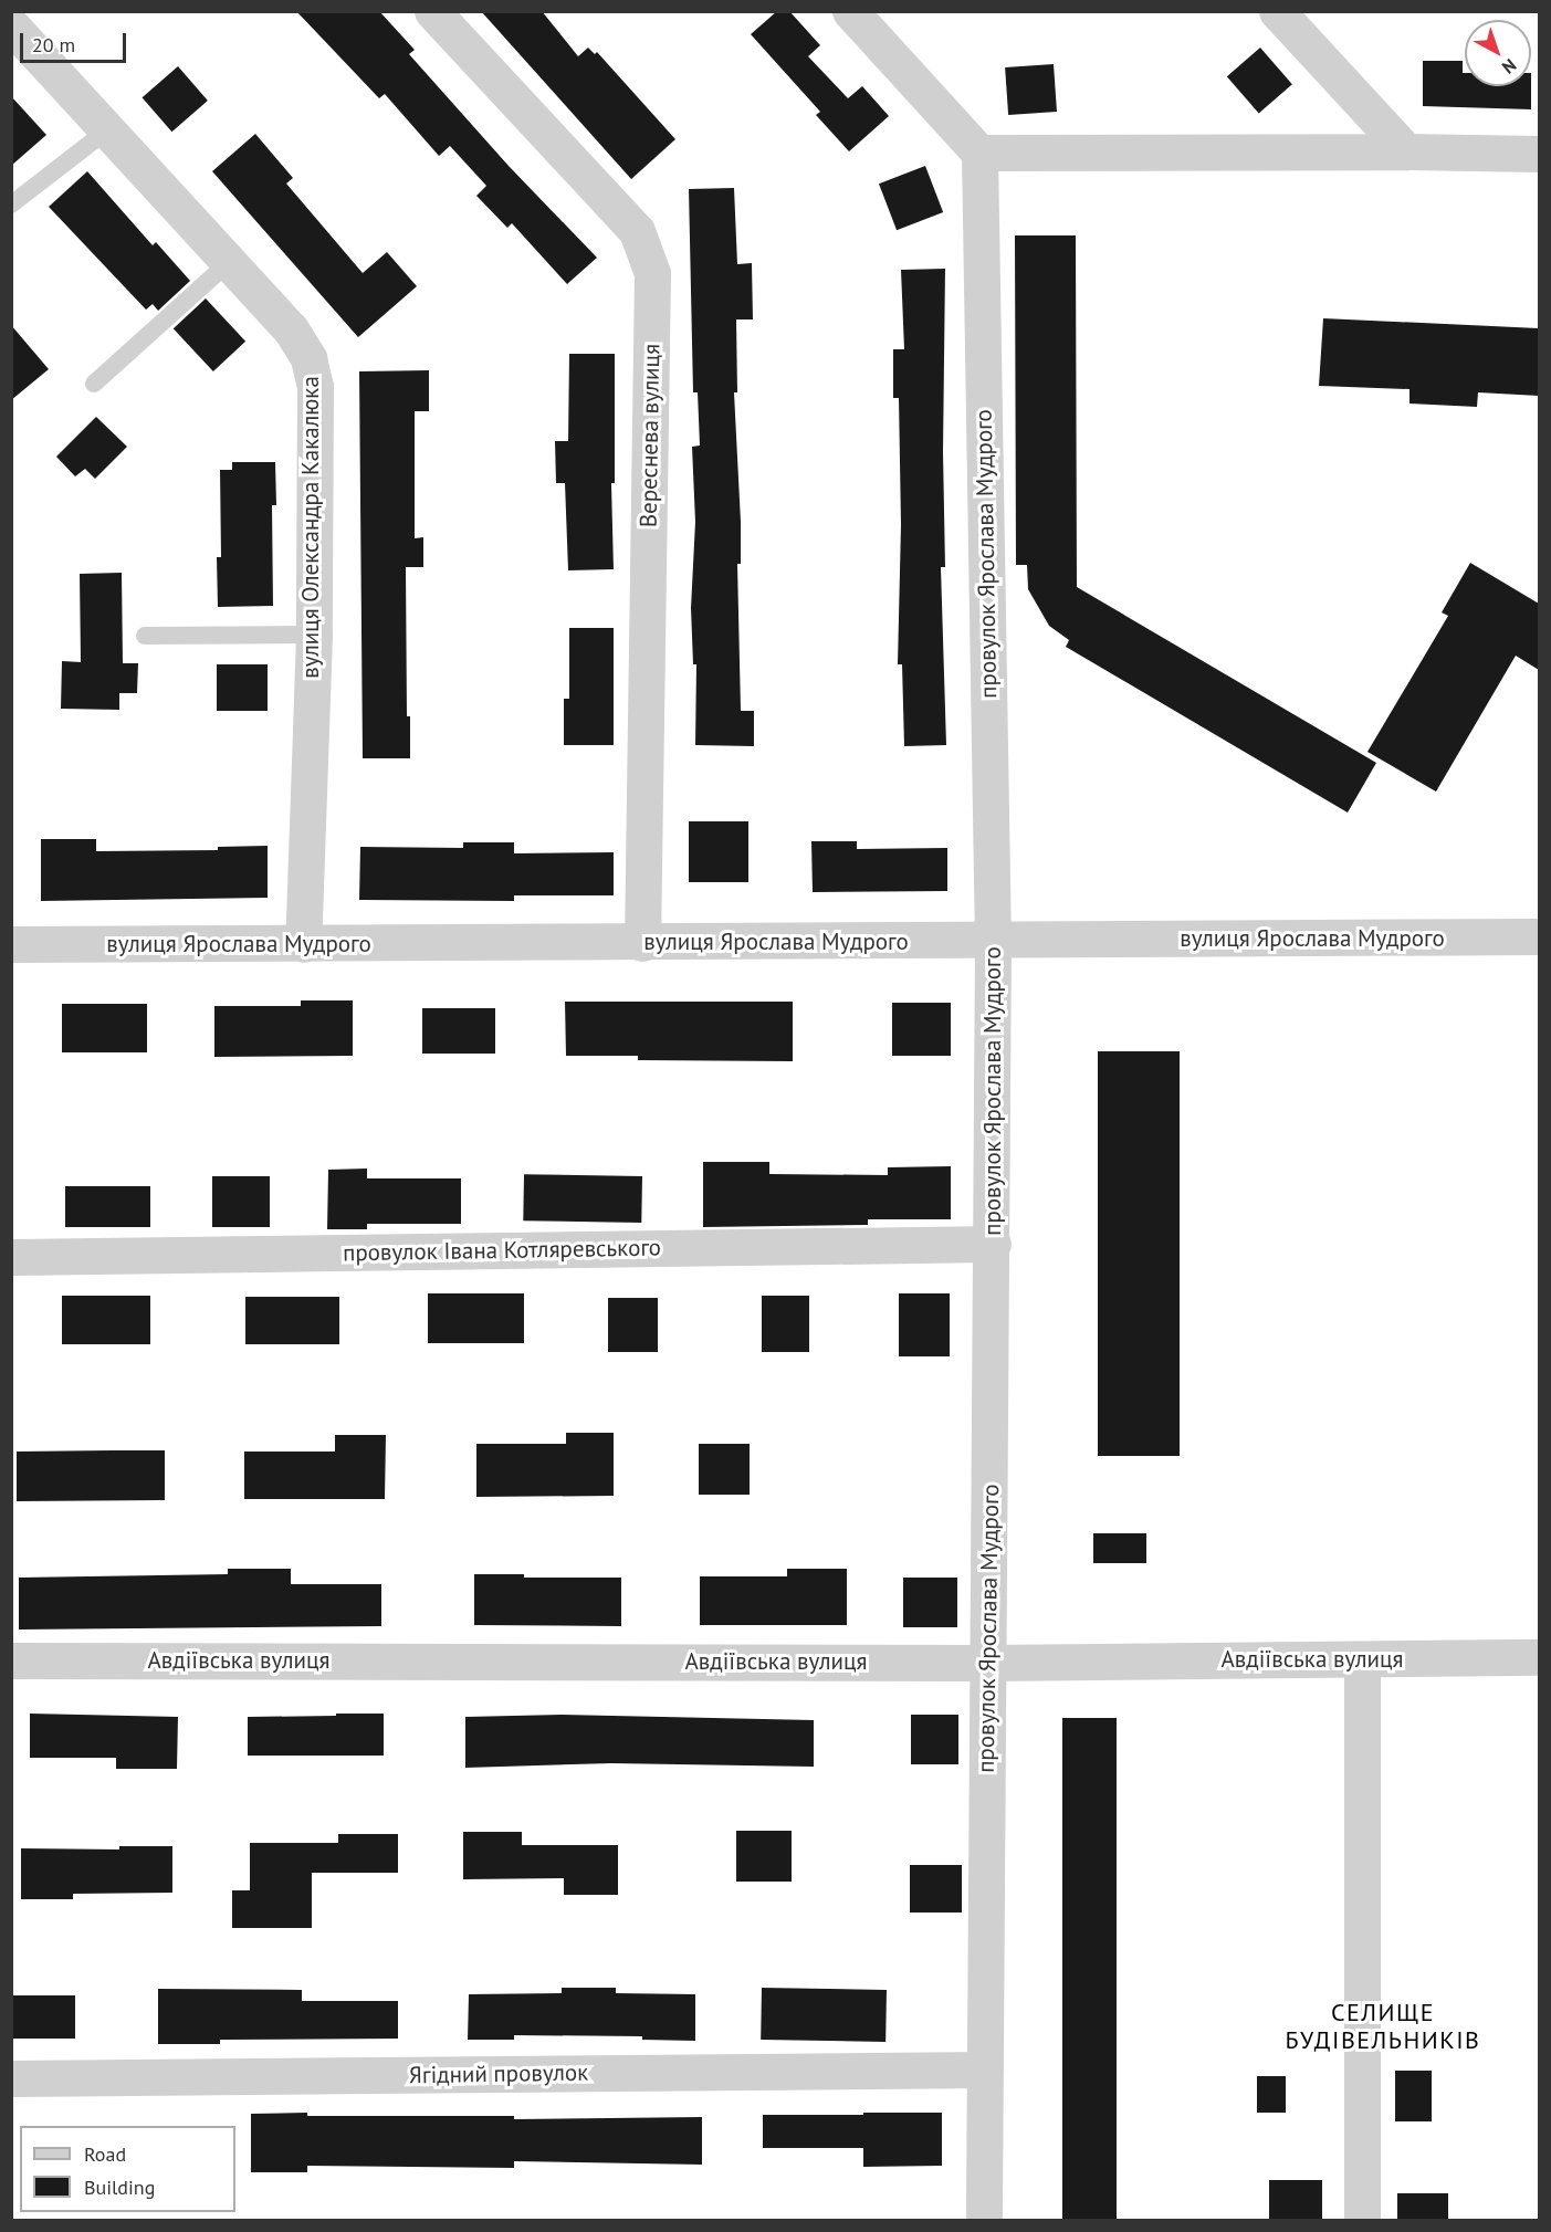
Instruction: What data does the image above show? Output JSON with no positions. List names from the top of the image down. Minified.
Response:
{"streets":{"street":["Вереснева вулиця","вулиця Олександра Какалюка","провулок Ярослава Мудрого","вулиця Ярослава Мудрого","провулок Івана Котляревського","Авдіївська вулиця","Ягідний провулок"]},"crossings":[["Вереснева вулиця","вулиця Ярослава Мудрого"],["вулиця Олександра Какалюка","вулиця Ярослава Мудрого"],["провулок Ярослава Мудрого","вулиця Ярослава Мудрого"],["провулок Ярослава Мудрого","провулок Івана Котляревського"],["провулок Ярослава Мудрого","Авдіївська вулиця"],["провулок Ярослава Мудрого","Ягідний провулок"]],"districts":["СЕЛИЩЕ БУДІВЕЛЬНИКІВ"],"legend":["Road","Building"],"scale_bar":"20 m","north":"bottom right"}
